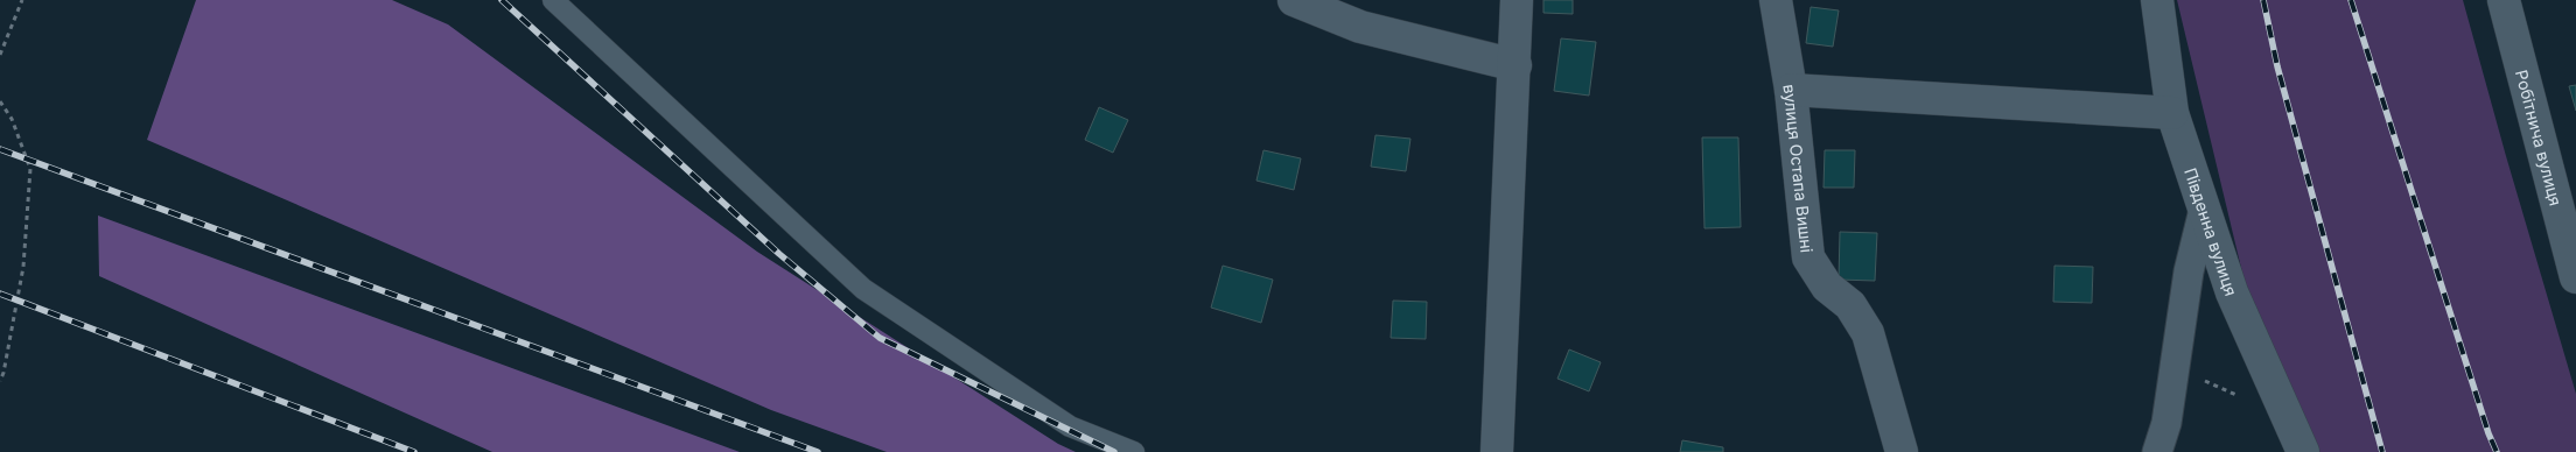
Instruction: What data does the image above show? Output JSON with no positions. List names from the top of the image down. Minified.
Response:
{"streets":{"street":["Робітнича вулиця","вулиця Остапа Вишні","Південна вулиця"]}}
